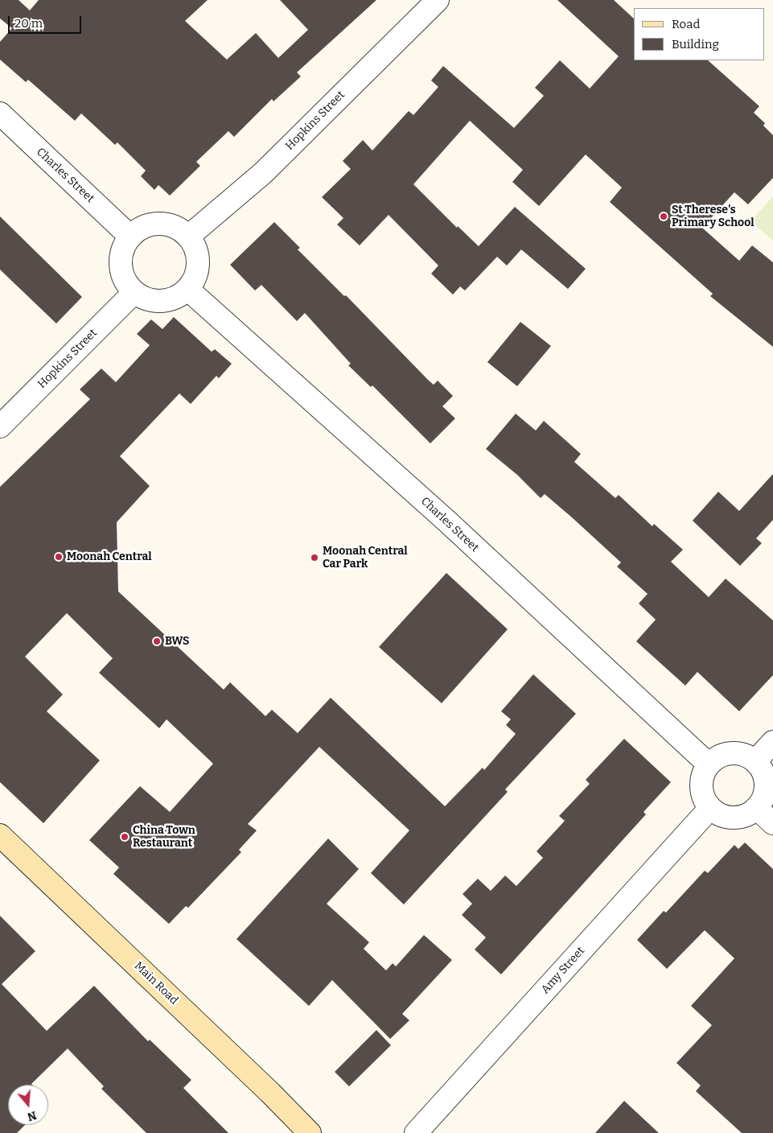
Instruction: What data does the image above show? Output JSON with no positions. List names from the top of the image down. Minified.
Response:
{"streets":{"main road":["Main Road"],"street":["Hopkins Street","Charles Street","Amy Street"]},"crossings":[["Hopkins Street","Charles Street"],["Charles Street","Amy Street"]],"places":["St Therese's Primary School","Moonah Central","Moonah Central Car Park","BWS","China Town Restaurant"],"legend":["Road","Building"],"scale_bar":"20 m","north":"bottom"}
